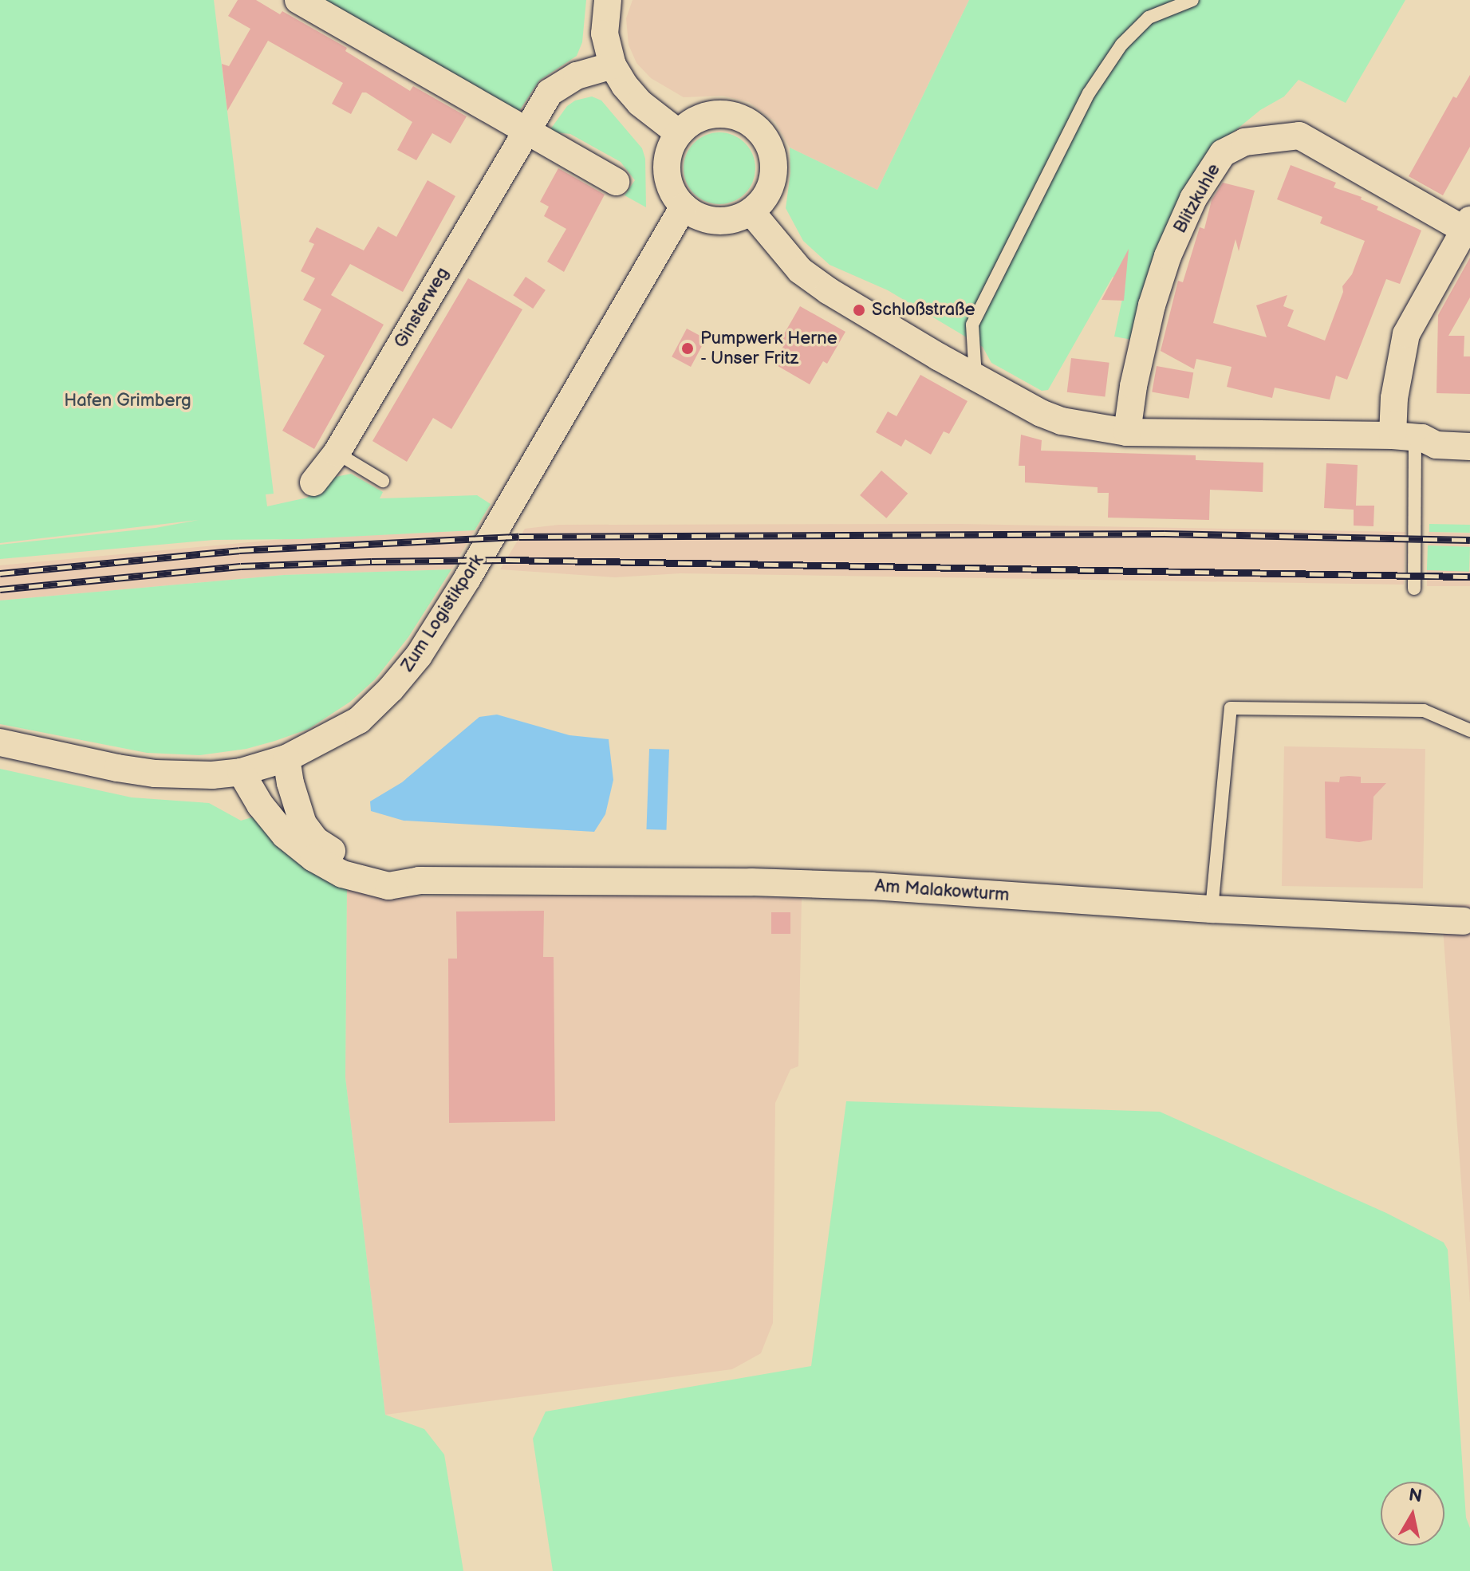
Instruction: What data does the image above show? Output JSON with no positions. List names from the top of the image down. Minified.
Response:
{"streets":{"street":["Blitzkuhle","Ginsterweg","Zum Logistikpark","Am Malakowturm"]},"crossings":[["Zum Logistikpark","Am Malakowturm"]],"parks":["Hafen Grimberg"],"places":["Schloßstraße","Pumpwerk Herne - Unser Fritz"],"north":"top"}
